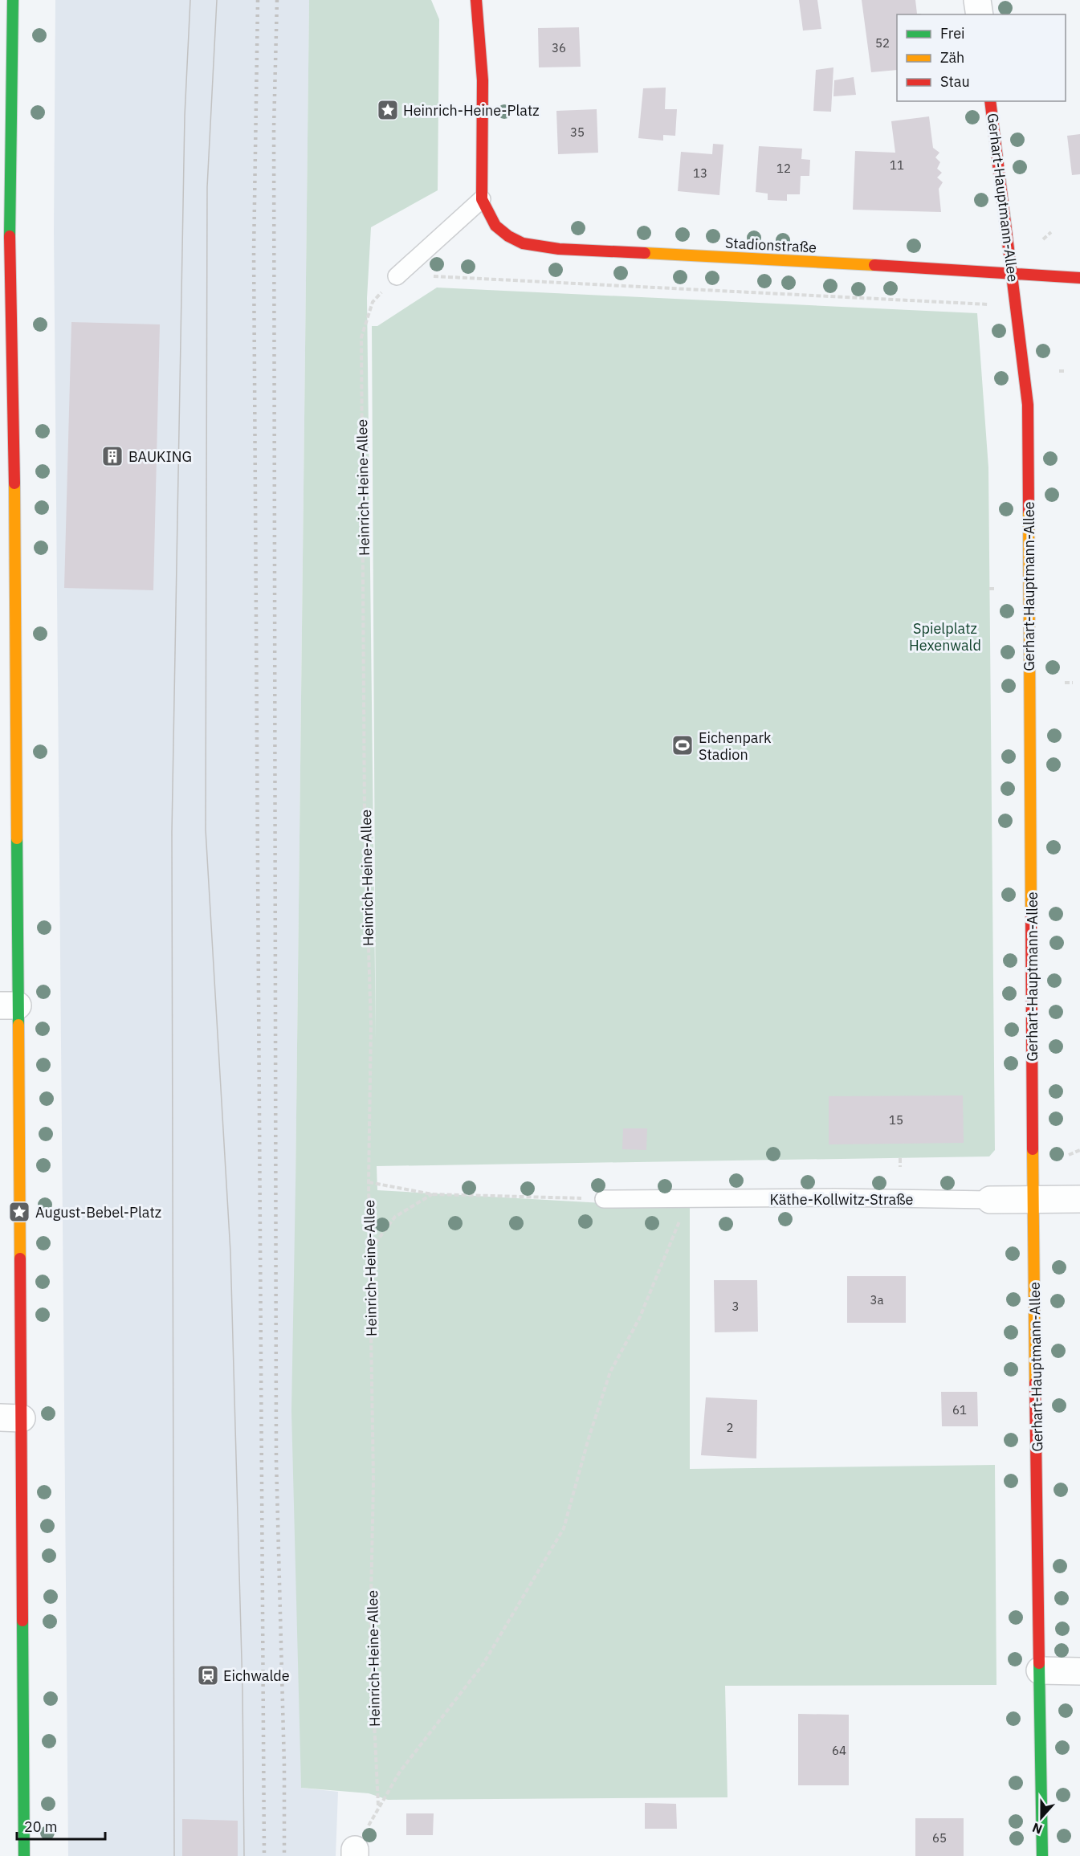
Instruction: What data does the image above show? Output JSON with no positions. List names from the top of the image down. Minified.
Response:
{"streets":{"street":["Gerhart-Hauptmann-Allee","Stadionstraße","Käthe-Kollwitz-Straße"],"path":["Heinrich-Heine-Allee"]},"crossings":[["Gerhart-Hauptmann-Allee","Stadionstraße"],["Gerhart-Hauptmann-Allee","Käthe-Kollwitz-Straße"],["Heinrich-Heine-Allee","Käthe-Kollwitz-Straße"]],"parks":["Spielplatz Hexenwald"],"places":{"place":["Heinrich-Heine-Platz","August-Bebel-Platz"],"building":["BAUKING"],"sports":["Eichenpark Stadion"],"station":["Eichwalde"]},"house_numbers":["52","36","35","11","12","13","15","3a","3","61","2","64","65"],"legend":["Frei","Zäh","Stau"],"scale_bar":"20 m","north":"bottom"}
